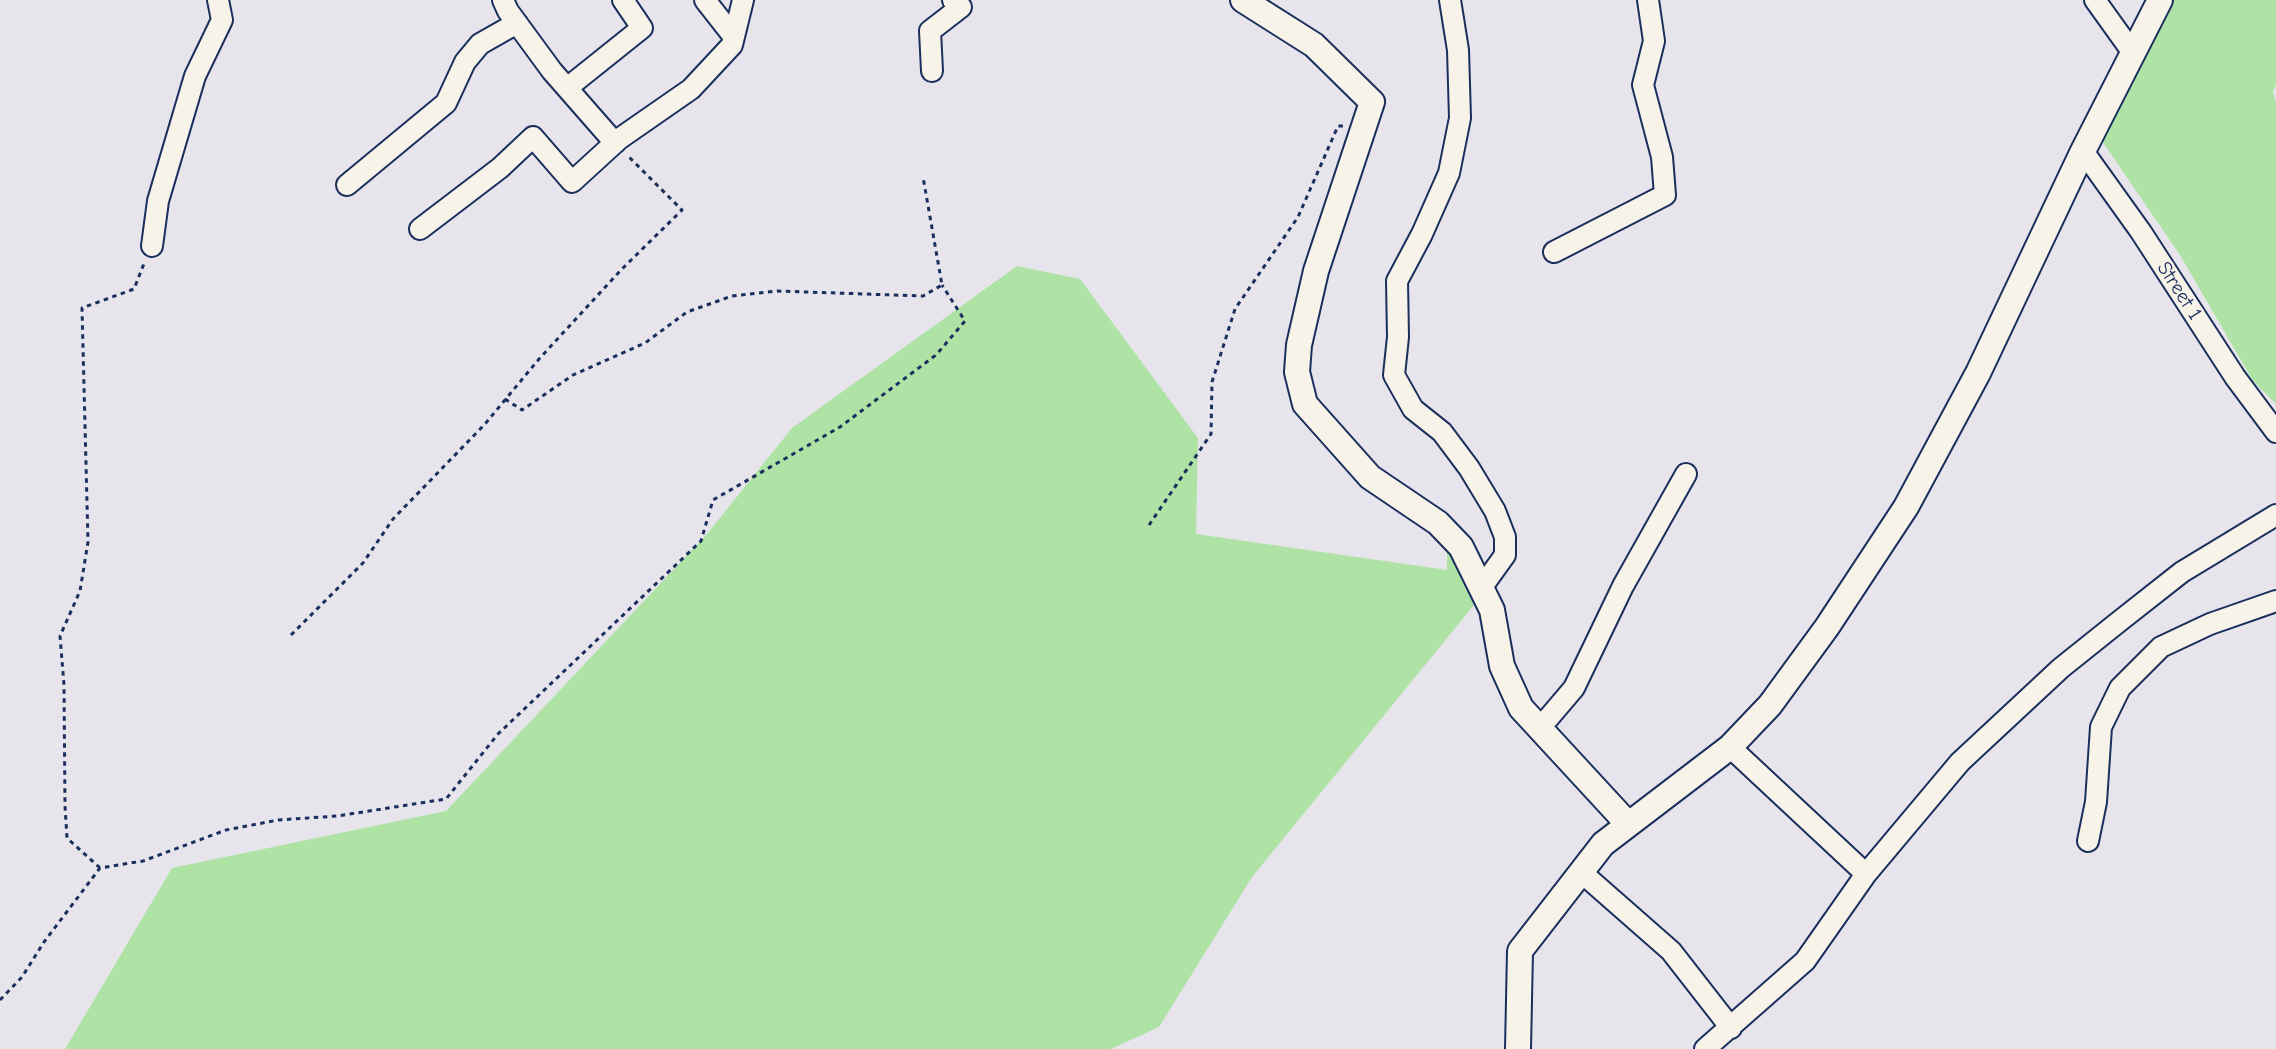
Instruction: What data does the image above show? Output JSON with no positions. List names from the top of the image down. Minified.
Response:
{"streets":{"street":["Street 1"]}}
